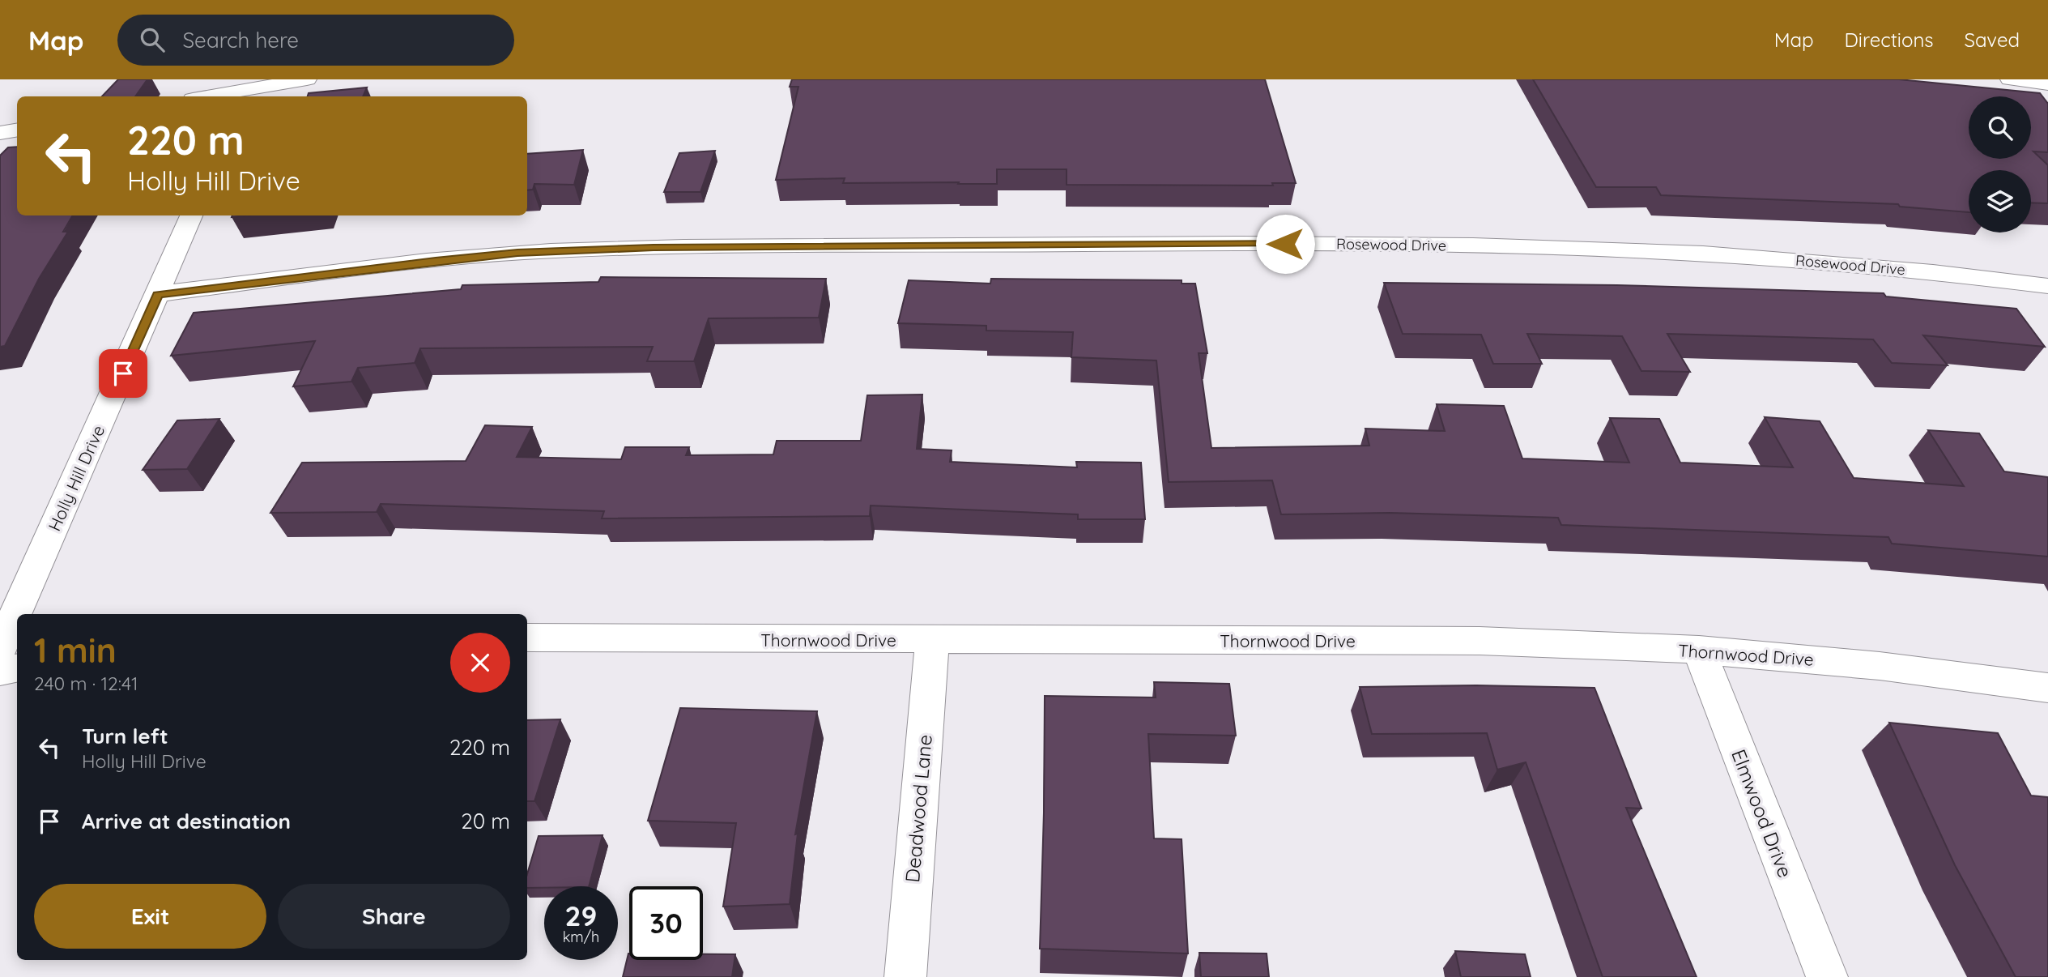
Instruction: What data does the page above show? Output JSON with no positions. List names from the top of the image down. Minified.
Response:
{"streets":{"street":["Rosewood Drive","Holly Hill Drive","Thornwood Drive","Deadwood Lane","Elmwood Drive"]},"crossings":[["Rosewood Drive","Holly Hill Drive"],["Thornwood Drive","Deadwood Lane"],["Thornwood Drive","Elmwood Drive"]],"page":{"header":"Map","search":"Search here","nav":["Map","Directions","Saved"],"turn":["220 m","Holly Hill Drive"],"heading":["1 min","240 m · 12:41"],"list":[{"name":"Turn left","note":"Holly Hill Drive","value":"220 m"},{"name":"Arrive at destination","value":"20 m"}],"buttons":["Exit","Share"],"speed":"29 km/h","limit":"30"}}
